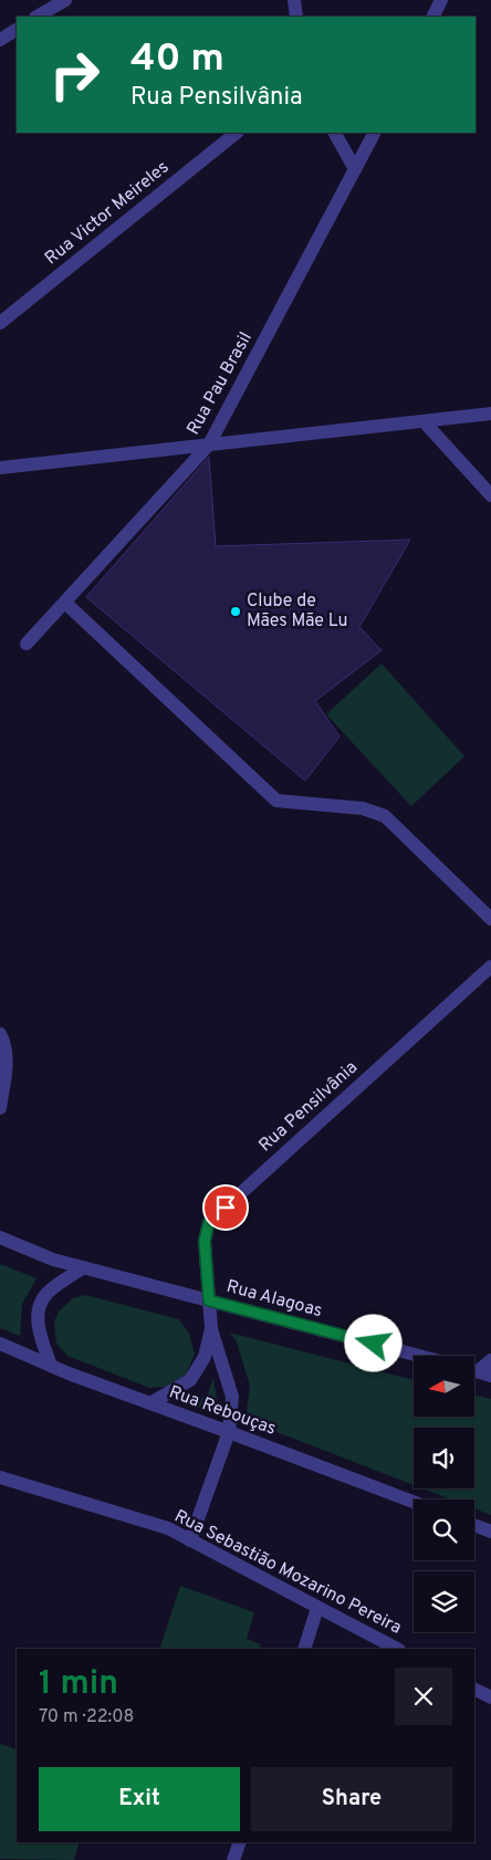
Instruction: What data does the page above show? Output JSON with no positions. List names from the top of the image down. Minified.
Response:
{"streets":{"street":["Rua Victor Meireles","Rua Pau Brasil","Rua Pensilvânia","Rua Alagoas","Rua Rebouças","Rua Sebastião Mozarino Pereira"]},"crossings":[["Rua Pensilvânia","Rua Alagoas"],["Rua Pensilvânia","Rua Rebouças"],["Rua Alagoas","Rua Rebouças"]],"places":["Clube de Mães Mãe Lu"],"north":"left","page":{"turn":["40 m","Rua Pensilvânia"],"heading":["1 min","70 m · 22:08"],"buttons":["Exit","Share"]}}
